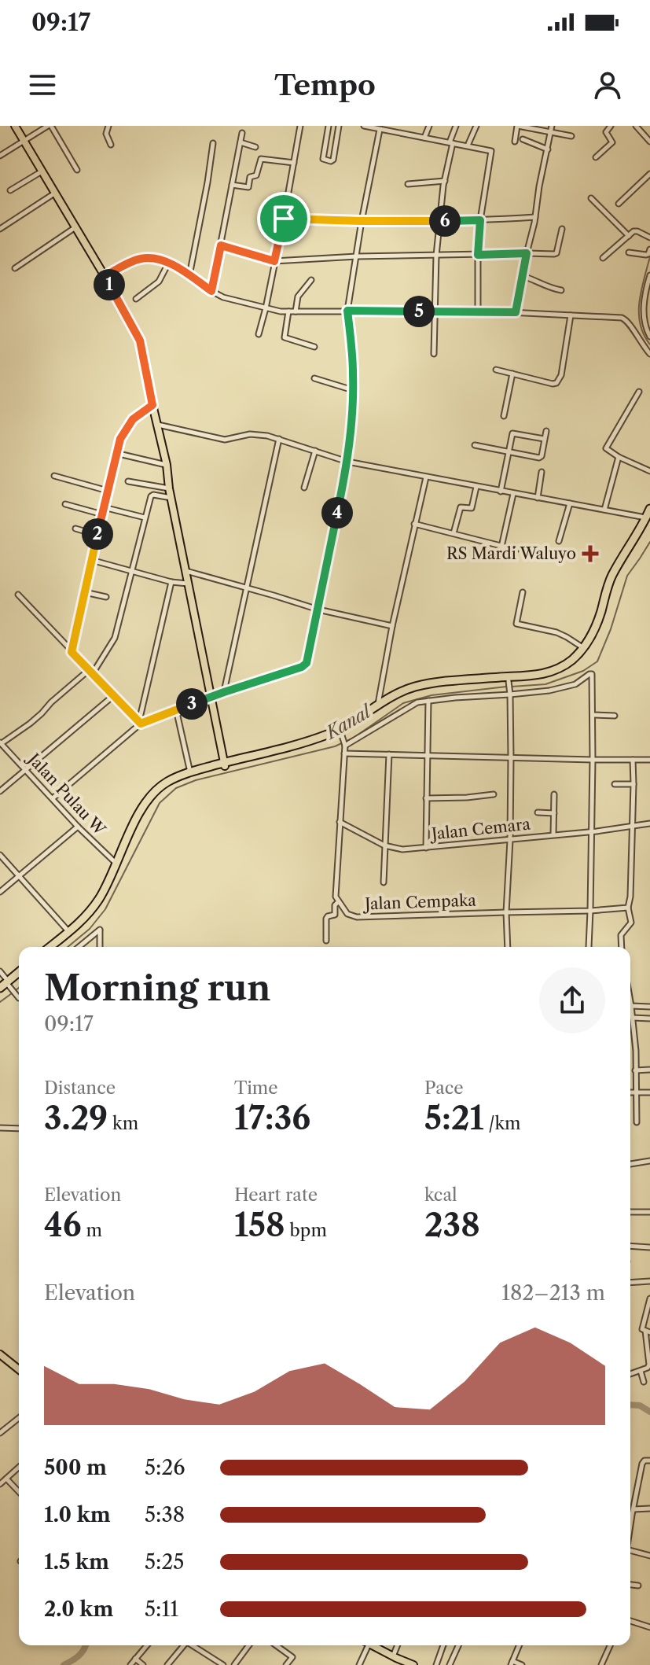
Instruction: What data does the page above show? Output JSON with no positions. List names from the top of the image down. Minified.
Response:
{"streets":{"street":["Jalan Pulau W","Jalan Cemara","Jalan Cempaka"]},"water":["Kanal"],"places":{"health":["RS Mardi Waluyo"]},"page":{"status":"09:17","header":"Tempo","pins":["6","1","5","4","2","3"],"heading":["Morning run","09:17"],"stats":[["Distance","3.29 km"],["Time","17:36"],["Pace","5:21 /km"],["Elevation","46 m"],["Heart rate","158 bpm"],["kcal","238"]],"chart":["Elevation","182–213 m"],"list":[{"name":"500 m","note":"5:26"},{"name":"1.0 km","note":"5:38"},{"name":"1.5 km","note":"5:25"},{"name":"2.0 km","note":"5:11"}]}}
